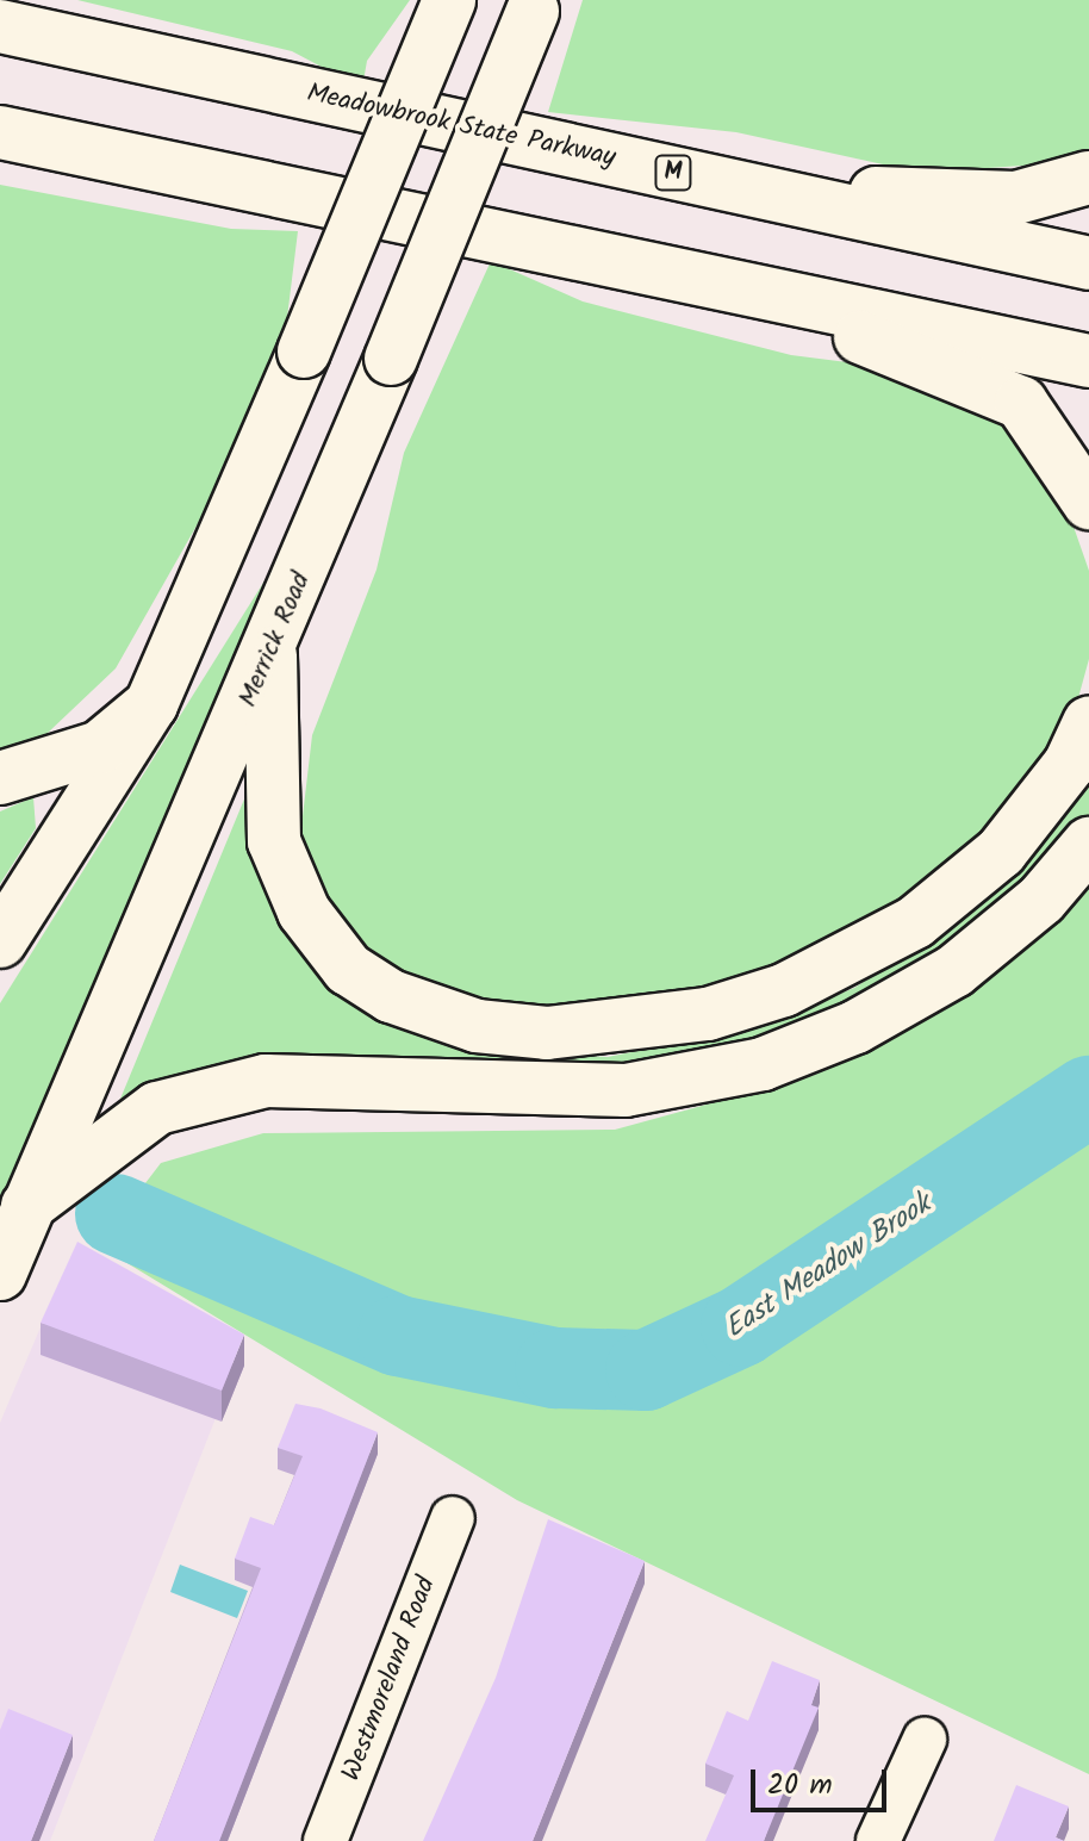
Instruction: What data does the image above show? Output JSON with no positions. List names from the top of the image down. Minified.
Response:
{"streets":{"main road":["Meadowbrook State Parkway","M","Merrick Road"],"street":["Westmoreland Road"]},"water":["East Meadow Brook"],"scale_bar":"20 m"}
